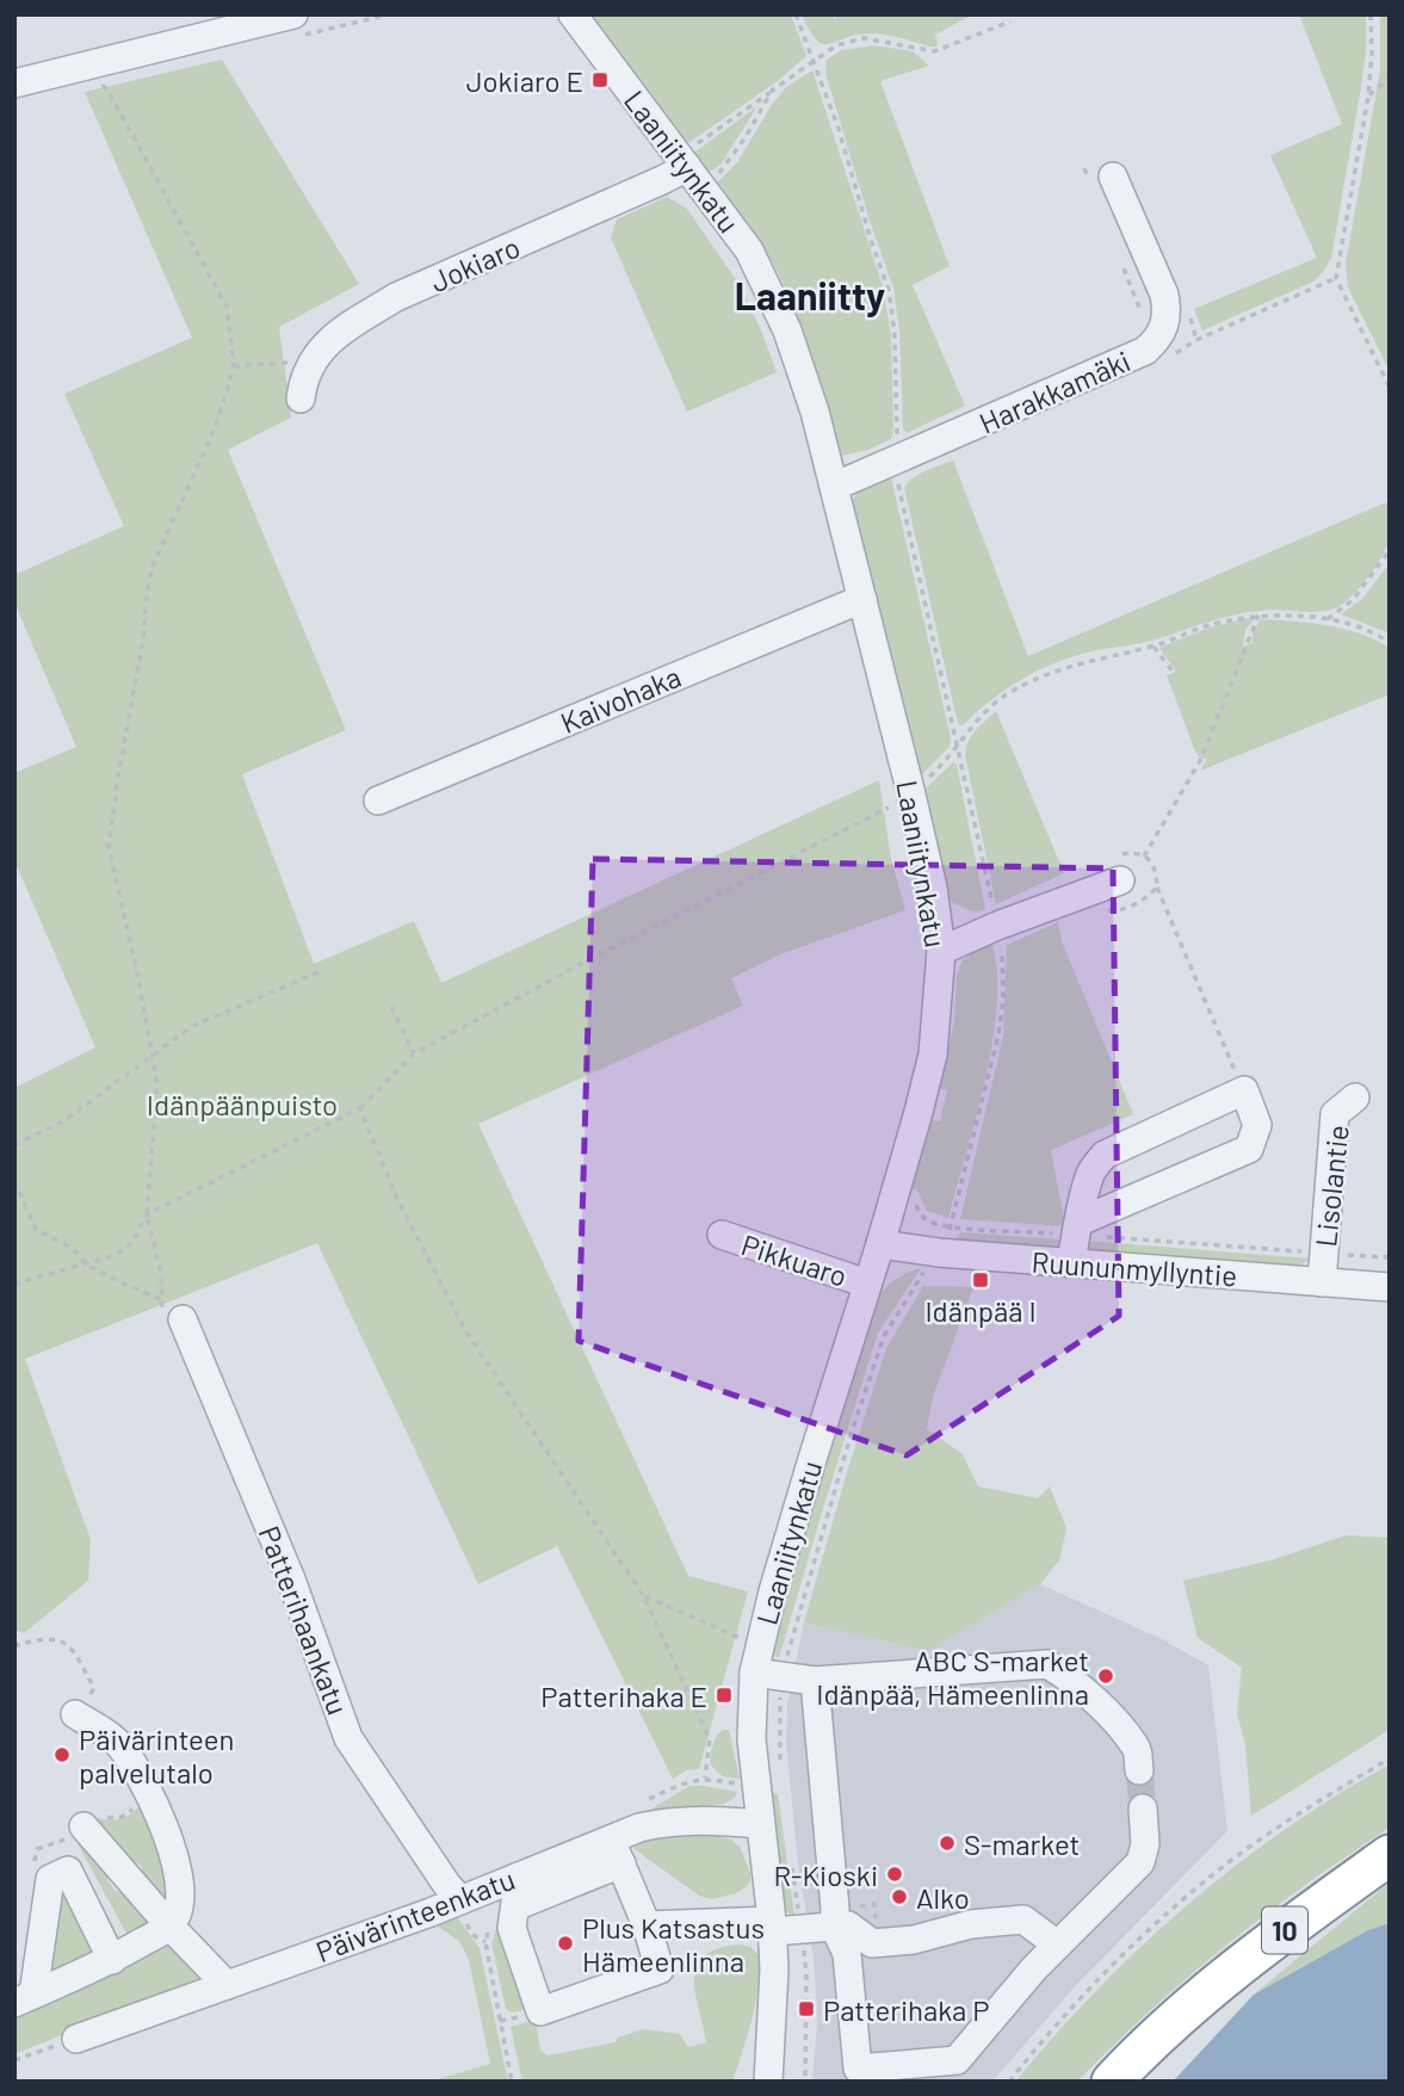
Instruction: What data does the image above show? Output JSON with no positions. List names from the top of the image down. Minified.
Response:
{"streets":{"highway":["10"],"street":["Laaniitynkatu","Jokiaro","Harakkamäki","Kaivohaka","Lisolantie","Pikkuaro","Ruununmyllyntie","Patterihaankatu","Päivärinteenkatu"]},"crossings":[["Laaniitynkatu","Jokiaro"],["Laaniitynkatu","Harakkamäki"],["Laaniitynkatu","Kaivohaka"],["Laaniitynkatu","Pikkuaro"],["Laaniitynkatu","Ruununmyllyntie"],["Laaniitynkatu","Päivärinteenkatu"],["Lisolantie","Ruununmyllyntie"],["Patterihaankatu","Päivärinteenkatu"]],"districts":["Laaniitty"],"parks":["Idänpäänpuisto"],"places":{"transit":["Jokiaro E","Idänpää I","Patterihaka E","Patterihaka P"],"other":["ABC S-market Idänpää, Hämeenlinna","Päivärinteen palvelutalo","S-market","R-Kioski","Alko","Plus Katsastus Hämeenlinna"]}}
